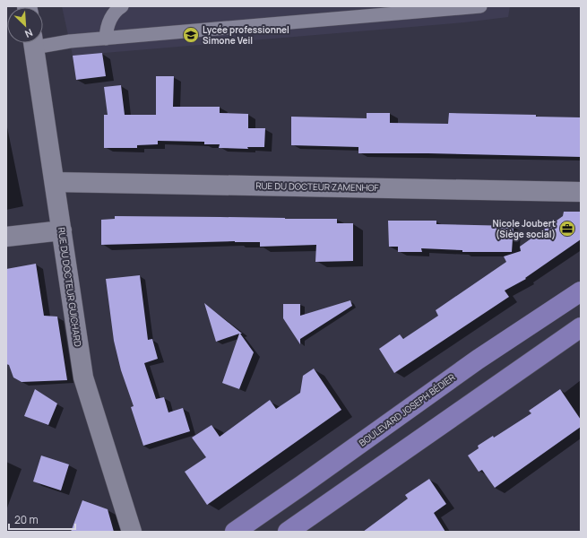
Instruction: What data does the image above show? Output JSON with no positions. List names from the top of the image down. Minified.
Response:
{"streets":{"main road":["BOULEVARD JOSEPH BÉDIER"],"street":["RUE DU DOCTEUR ZAMENHOF","RUE DU DOCTEUR GUICHARD"]},"crossings":[["RUE DU DOCTEUR ZAMENHOF","RUE DU DOCTEUR GUICHARD"]],"places":{"school or university":["Lycée professionnel Simone Veil"],"office":["Nicole Joubert (Siège social)"]},"scale_bar":"20 m","north":"bottom right"}
